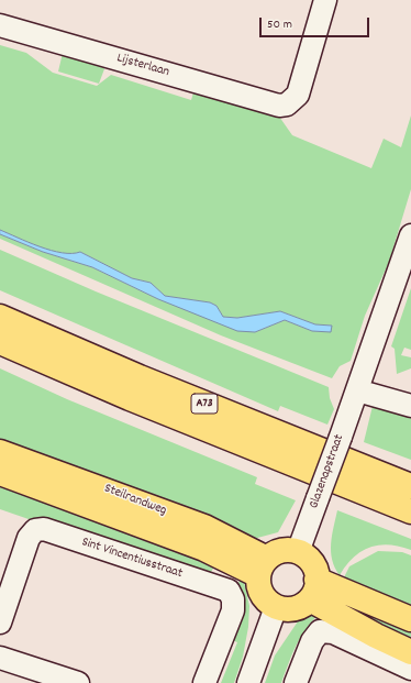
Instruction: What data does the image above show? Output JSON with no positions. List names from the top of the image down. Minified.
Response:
{"streets":{"main road":["A73","Steilrandweg"],"street":["Lijsterlaan","Glazenapstraat","Sint Vincentiusstraat"]},"crossings":[["Glazenapstraat","Steilrandweg"]],"scale_bar":"50 m"}
